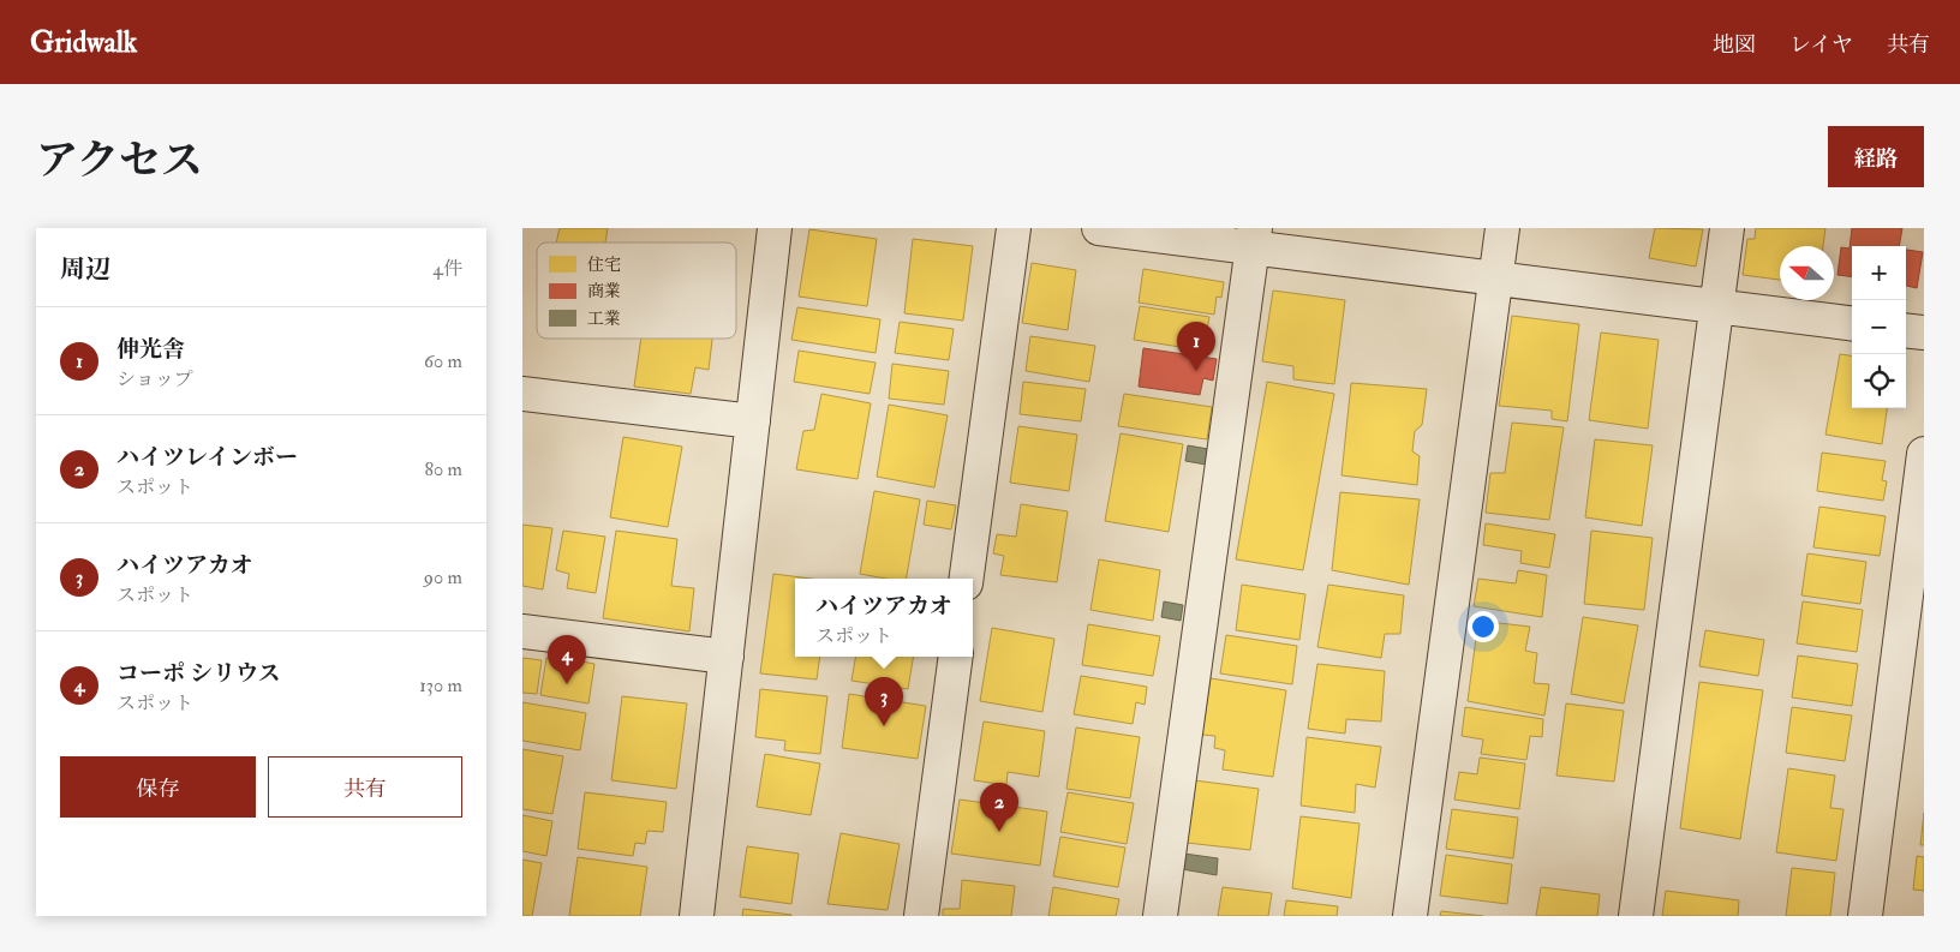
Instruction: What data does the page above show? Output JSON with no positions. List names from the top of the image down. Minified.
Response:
{"legend":["住宅","商業","工業"],"north":"left","page":{"header":"Gridwalk","nav":["地図","レイヤ","共有"],"title":"アクセス","buttons":["経路",["保存","共有"]],"heading":["周辺","4件"],"map_buttons":["+","−"],"list":[{"mark":"1","name":"伸光舎","note":"ショップ","value":"60 m"},{"mark":"2","name":"ハイツレインボー","note":"スポット","value":"80 m"},{"mark":"3","name":"ハイツアカオ","note":"スポット","value":"90 m"},{"mark":"4","name":"コーポ シリウス","note":"スポット","value":"130 m"}],"pins":["1","4","3","2"],"popup":["ハイツアカオ","スポット"]}}
